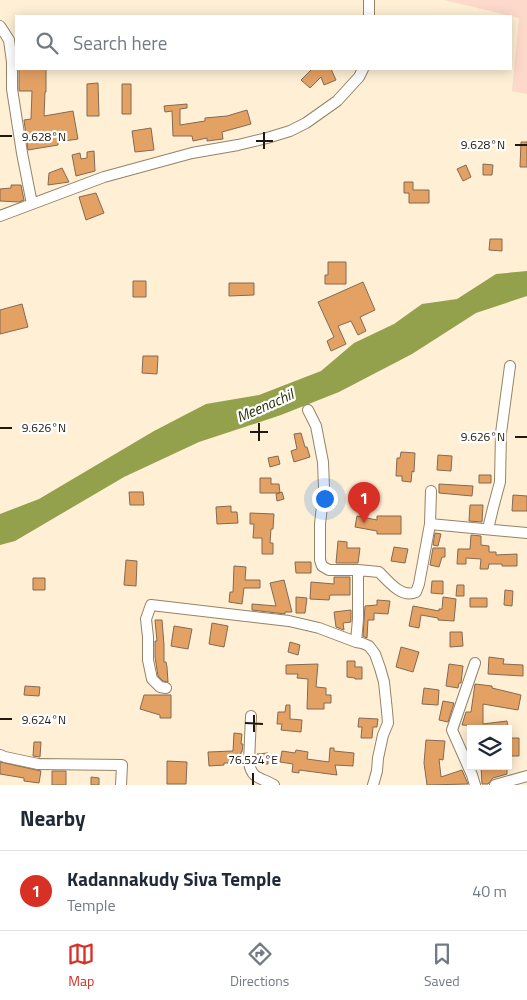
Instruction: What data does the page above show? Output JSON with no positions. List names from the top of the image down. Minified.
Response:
{"water":["Meenachil"],"page":{"search":"Search here","pins":"1","heading":"Nearby","list":[{"mark":"1","name":"Kadannakudy Siva Temple","note":"Temple","value":"40 m"}],"nav":["Map","Directions","Saved"]},"coordinates":["9.628°N","9.626°N","9.624°N","76.524°E"]}
